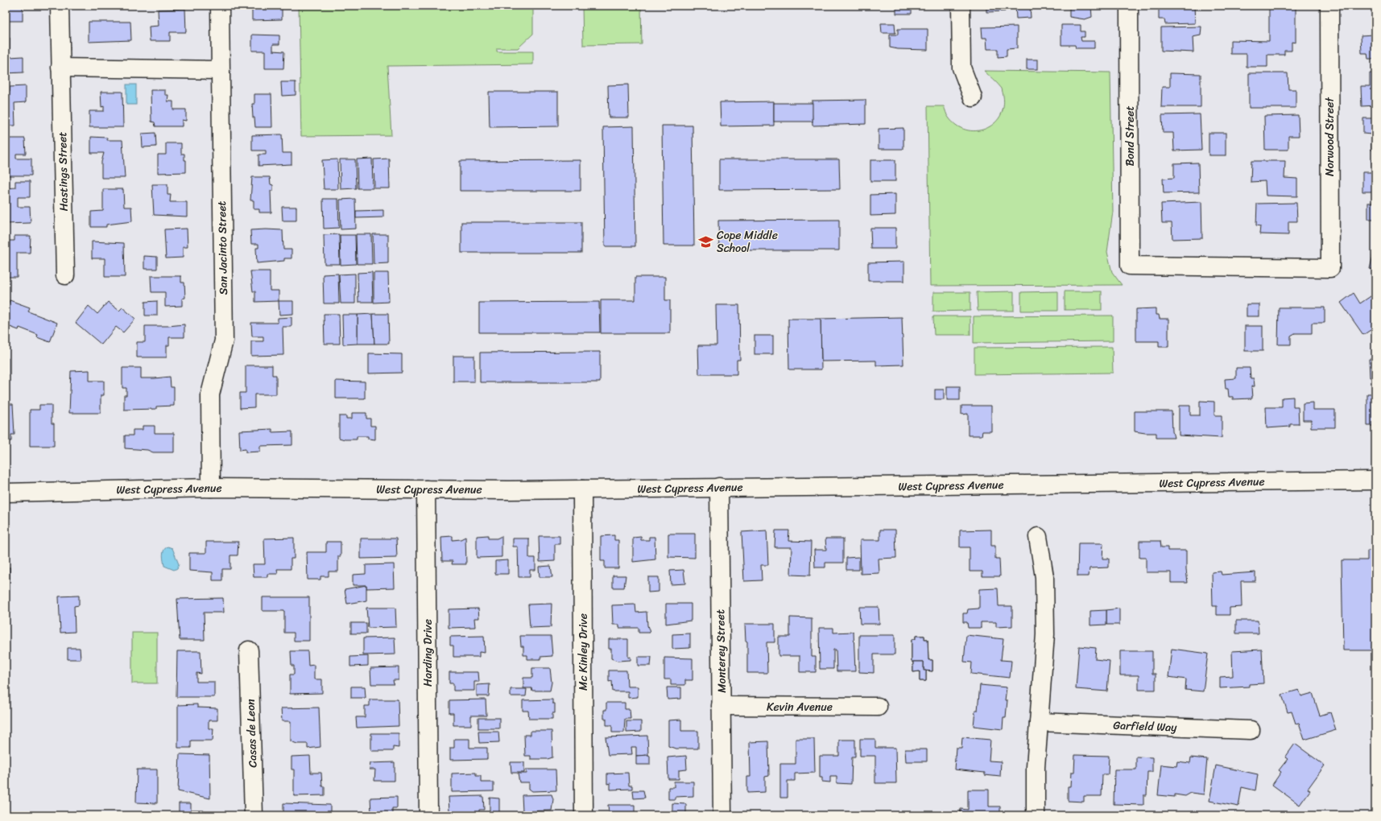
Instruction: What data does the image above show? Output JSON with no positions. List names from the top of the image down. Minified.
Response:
{"streets":{"street":["Bond Street","Norwood Street","Hastings Street","San Jacinto Street","West Cypress Avenue","Monterey Street","Mc Kinley Drive","Harding Drive","Kevin Avenue","Garfield Way","Casas de Leon"]},"crossings":[["Bond Street","Norwood Street"],["San Jacinto Street","West Cypress Avenue"],["West Cypress Avenue","Monterey Street"],["West Cypress Avenue","Mc Kinley Drive"],["West Cypress Avenue","Harding Drive"],["Monterey Street","Kevin Avenue"]],"places":{"school or university":["Cope Middle School"]}}
